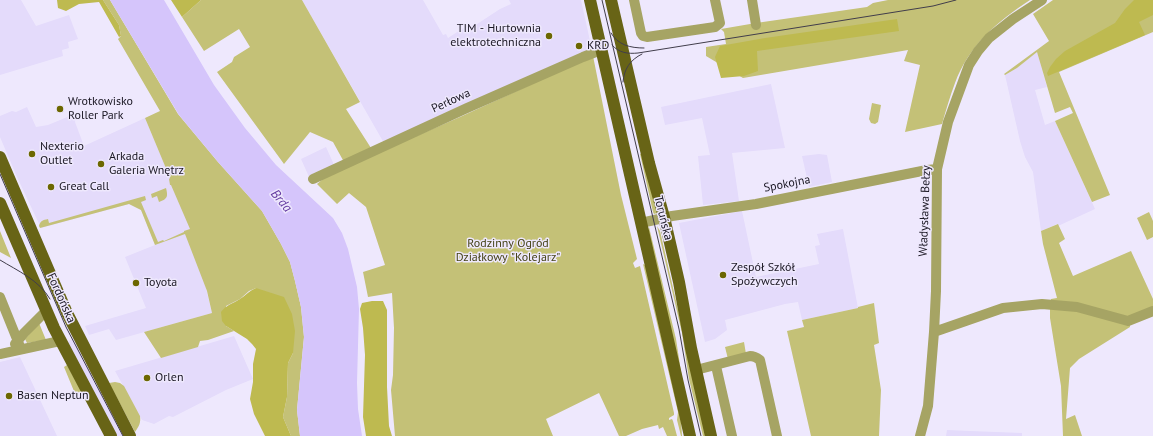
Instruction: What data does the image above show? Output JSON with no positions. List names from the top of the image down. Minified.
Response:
{"streets":{"main road":["Toruńska","Fordońska"],"street":["Perłowa","Spokojna","Władysława Bełzy"]},"crossings":[["Perłowa","Toruńska"],["Spokojna","Władysława Bełzy"],["Spokojna","Toruńska"]],"water":["Brda"],"parks":["Rodzinny Ogród Działkowy \"Kolejarz\""],"places":["TIM - Hurtownia elektrotechniczna","KRD","Wrotkowisko Roller Park","Nexterio Outlet","Arkada Galeria Wnętrz","Great Call","Zespół Szkół Spożywczych","Toyota","Orlen","Basen Neptun"]}
